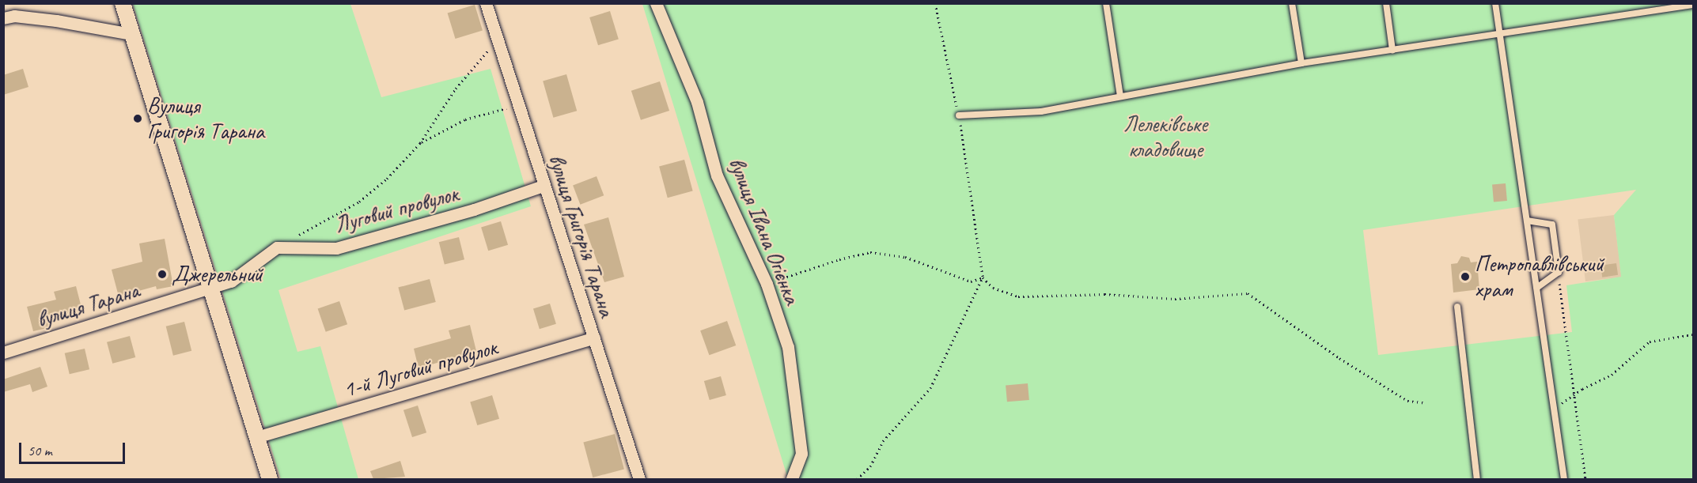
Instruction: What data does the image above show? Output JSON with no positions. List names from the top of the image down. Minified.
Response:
{"streets":{"street":["Луговий провулок","вулиця Івана Огієнка","вулиця Григорія Тарана","вулиця Тарана","1-й Луговий провулок"]},"crossings":[["Луговий провулок","вулиця Григорія Тарана"],["вулиця Григорія Тарана","1-й Луговий провулок"]],"parks":["Лелеківське кладовище"],"places":["Вулиця Григорія Тарана","Джерельний","Петропавлівський храм"],"scale_bar":"50 m"}
